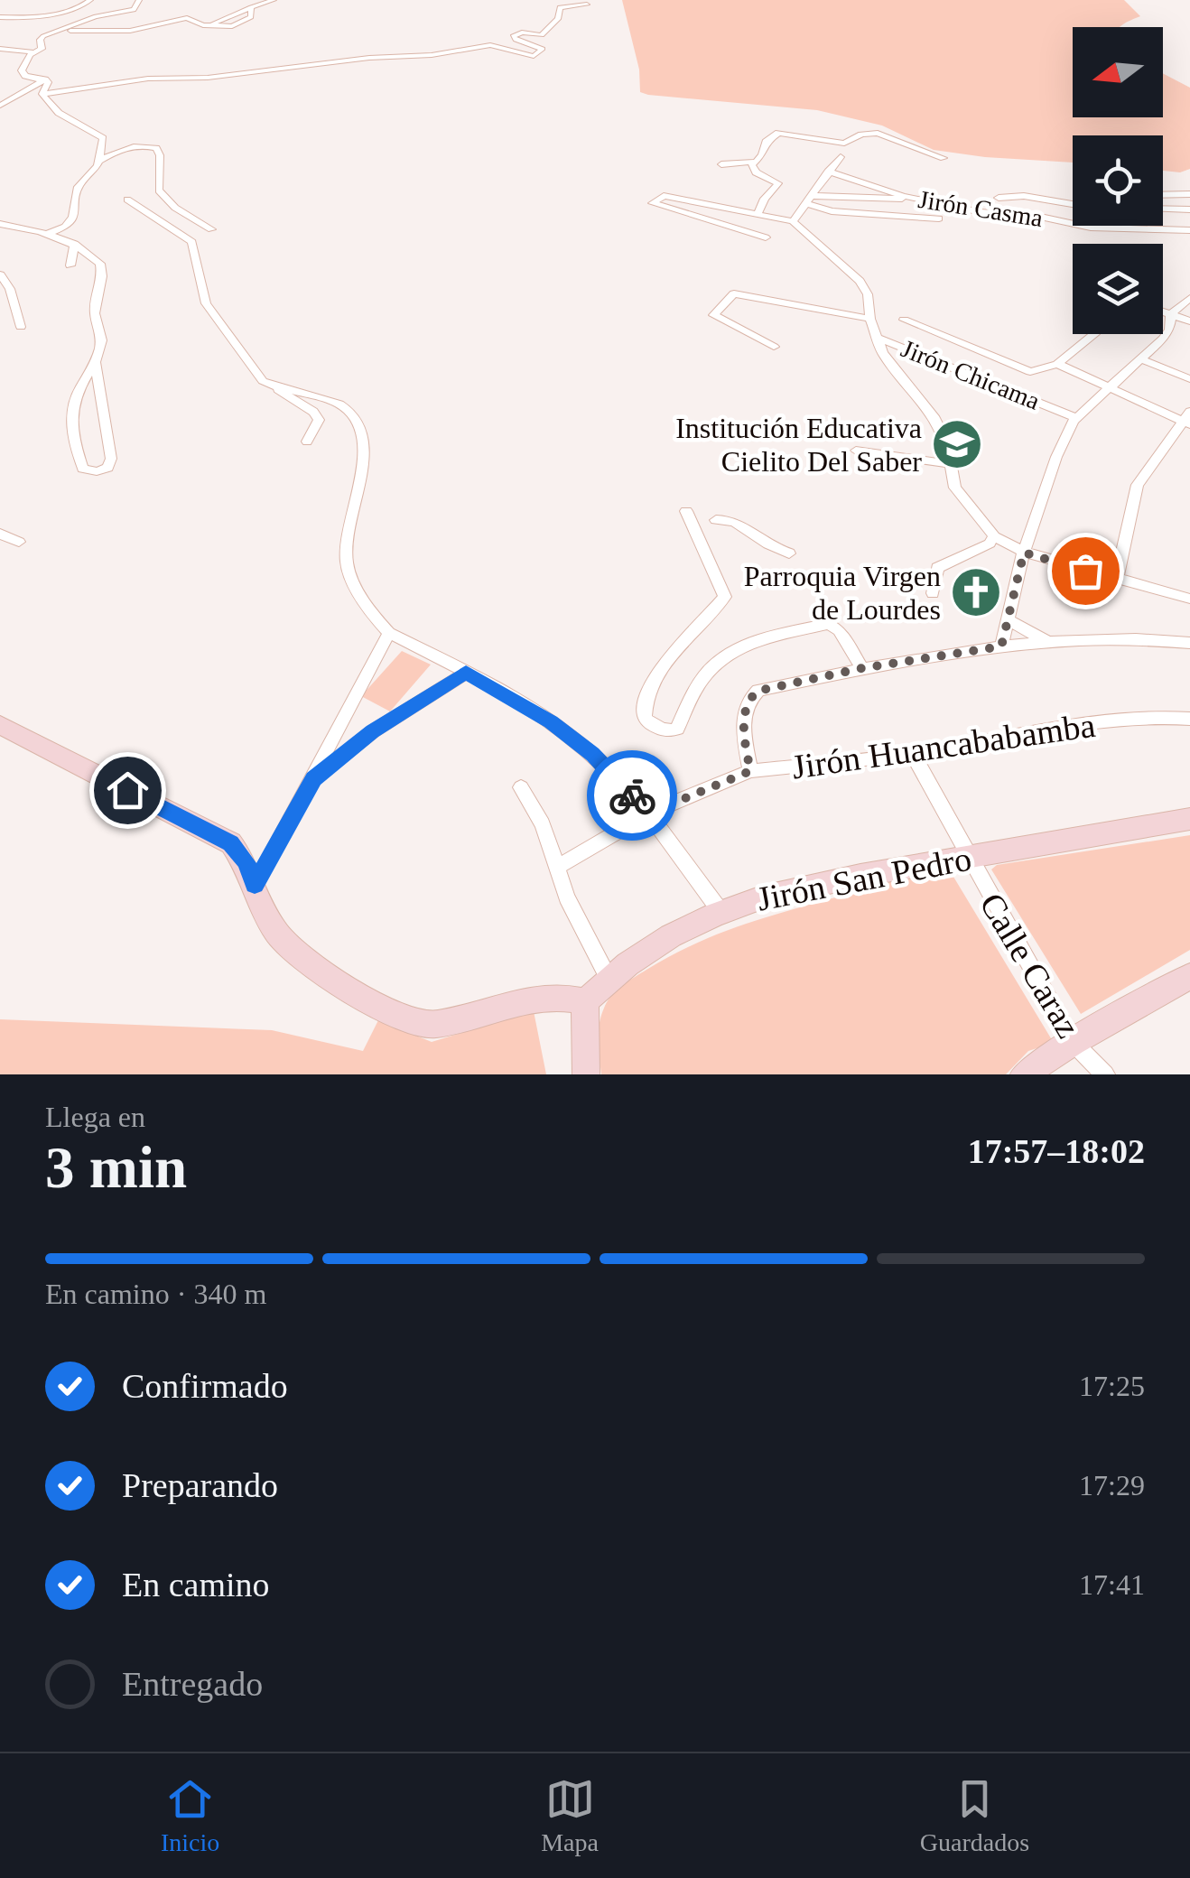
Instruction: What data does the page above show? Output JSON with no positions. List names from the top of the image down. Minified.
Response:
{"streets":{"main road":["Jirón San Pedro"],"street":["Jirón Casma","Jirón Chicama","Jirón Huancababamba","Calle Caraz"]},"crossings":[["Jirón Huancababamba","Calle Caraz"],["Jirón San Pedro","Calle Caraz"]],"places":{"school or university":["Institución Educativa Cielito Del Saber"],"church":["Parroquia Virgen de Lourdes"]},"north":"left","page":{"heading":["3 min","Llega en","17:57–18:02"],"bar":"En camino · 340 m","list":[["Confirmado","17:25"],["Preparando","17:29"],["En camino","17:41"],"Entregado"],"tabs":["Inicio","Mapa","Guardados"]}}
